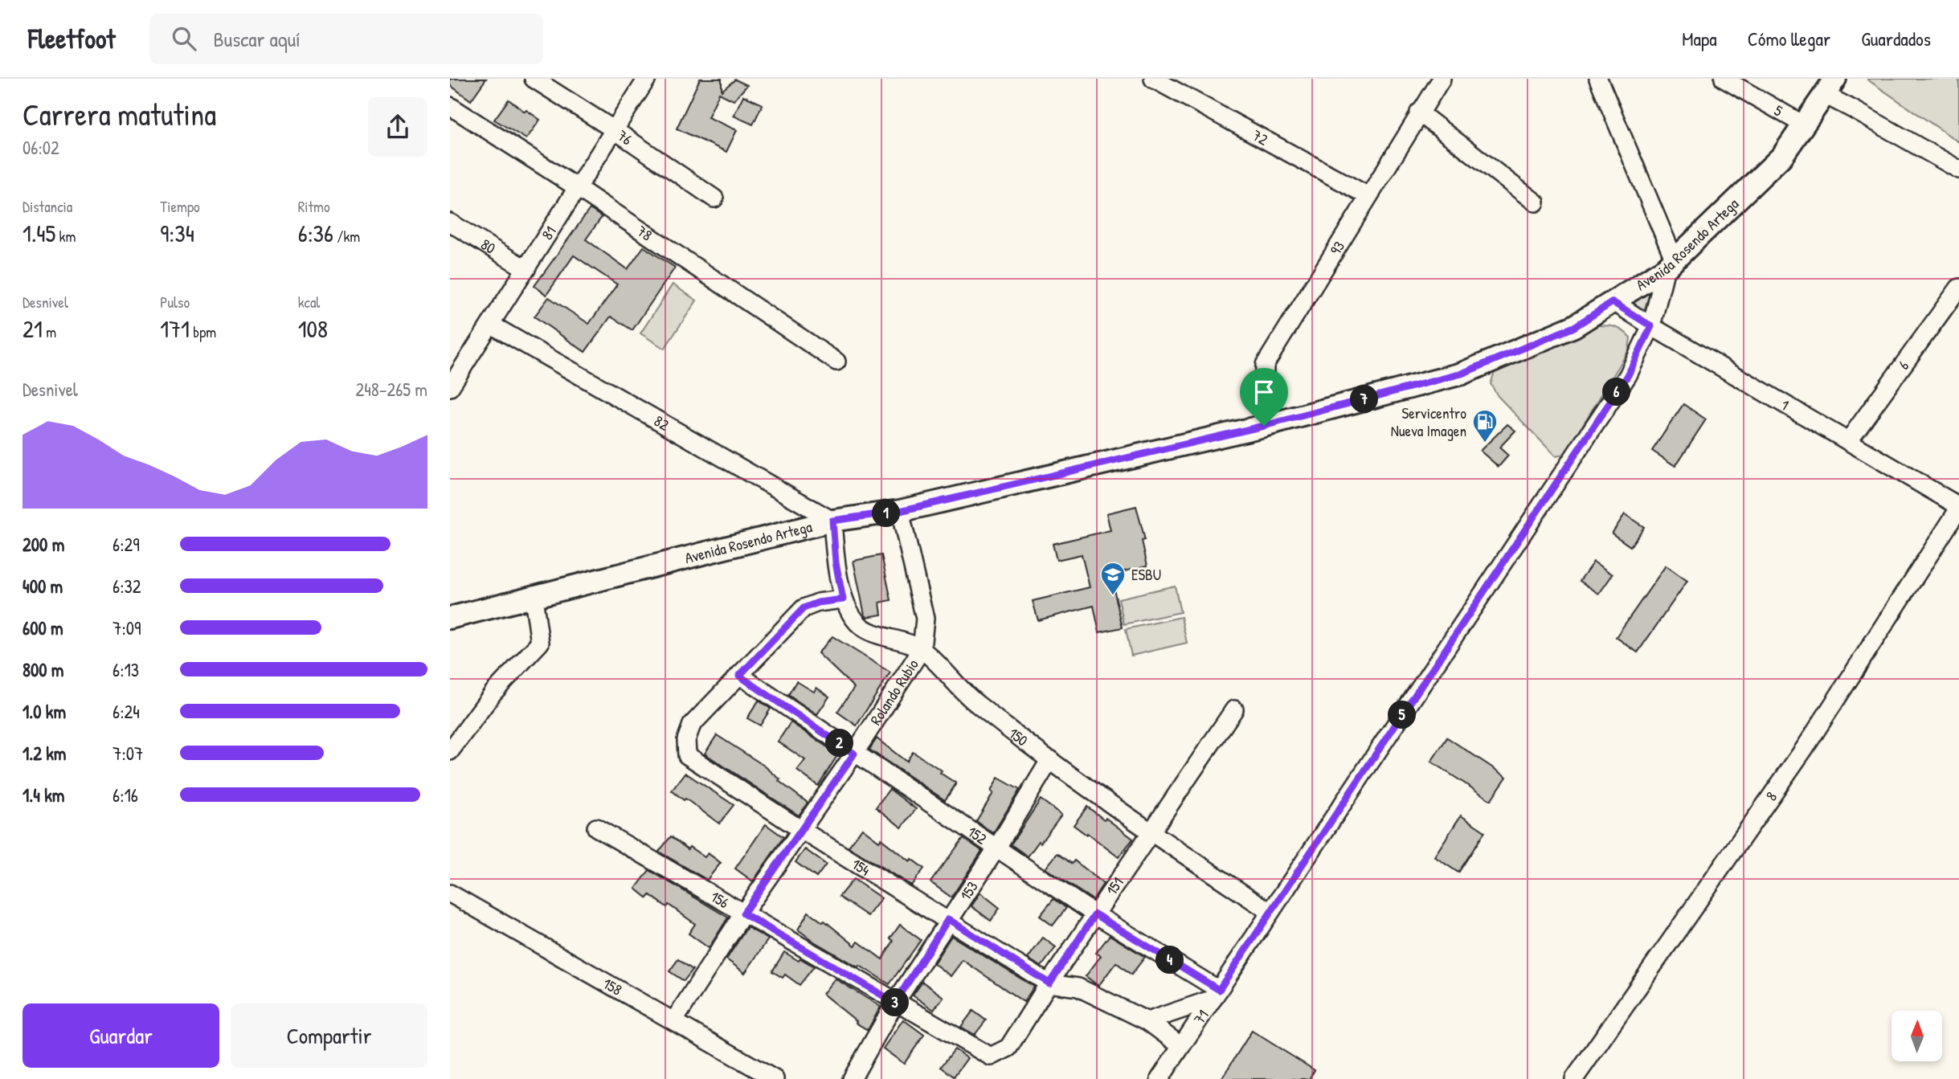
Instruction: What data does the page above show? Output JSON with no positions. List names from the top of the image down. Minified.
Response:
{"streets":{"main road":["Avenida Rosendo Artega"],"street":["5","76","72","78","81","80","93","6","1","82","Rolando Rubio","150","8","152","154","151","153","156","158","71"]},"crossings":[["5","Avenida Rosendo Artega"],["76","81"],["72","93"],["78","81"],["81","80"],["81","82"],["Avenida Rosendo Artega","93"],["Avenida Rosendo Artega","1"],["Avenida Rosendo Artega","82"],["Avenida Rosendo Artega","Rolando Rubio"],["Avenida Rosendo Artega","150"],["Avenida Rosendo Artega","71"],["6","1"],["1","8"],["1","71"],["82","150"],["Rolando Rubio","150"],["Rolando Rubio","152"],["Rolando Rubio","154"],["Rolando Rubio","156"],["Rolando Rubio","158"],["150","151"],["150","153"],["150","71"],["152","154"],["152","151"],["152","153"],["152","71"],["154","151"],["154","153"],["151","156"],["153","156"]],"places":{"fuel station":["Servicentro Nueva Imagen"],"school or university":["ESBU"]},"north":"top","page":{"header":"Fleetfoot","search":"Buscar aquí","nav":["Mapa","Cómo llegar","Guardados"],"heading":["Carrera matutina","06:02"],"stats":[["Distancia","1.45 km"],["Tiempo","9:34"],["Ritmo","6:36 /km"],["Desnivel","21 m"],["Pulso","171 bpm"],["kcal","108"]],"chart":["Desnivel","248–265 m"],"pins":["6","7","1","5","2","4","3"],"list":[{"name":"200 m","note":"6:29"},{"name":"400 m","note":"6:32"},{"name":"600 m","note":"7:09"},{"name":"800 m","note":"6:13"},{"name":"1.0 km","note":"6:24"},{"name":"1.2 km","note":"7:07"},{"name":"1.4 km","note":"6:16"}],"buttons":["Guardar","Compartir"]}}
